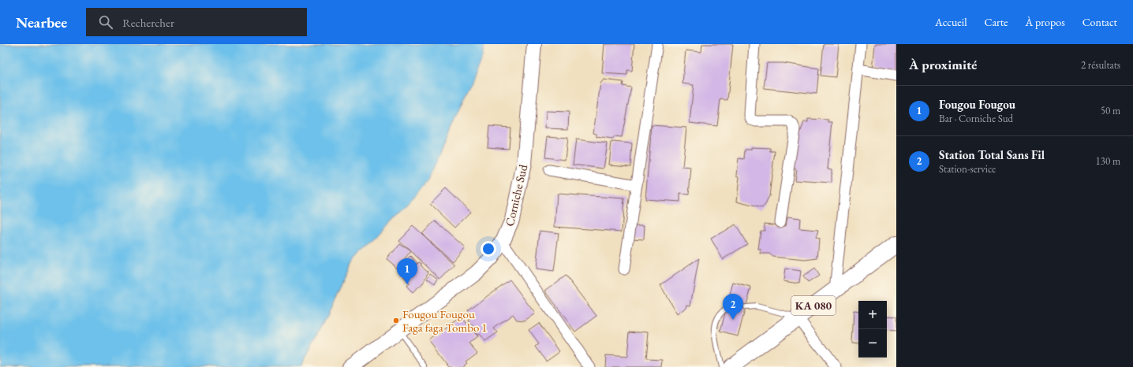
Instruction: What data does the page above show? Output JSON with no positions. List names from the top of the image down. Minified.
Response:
{"streets":{"main road":["Corniche Sud","KA 080"]},"places":["Fougou Fougou Faga faga Tombo 1"],"page":{"header":"Nearbee","search":"Rechercher","nav":["Accueil","Carte","À propos","Contact"],"heading":["À proximité","2 résultats"],"list":[{"mark":"1","name":"Fougou Fougou","note":"Bar · Corniche Sud","value":"50 m"},{"mark":"2","name":"Station Total Sans Fil","note":"Station-service","value":"130 m"}],"pins":["1","2"],"map_buttons":["+","−"]}}
